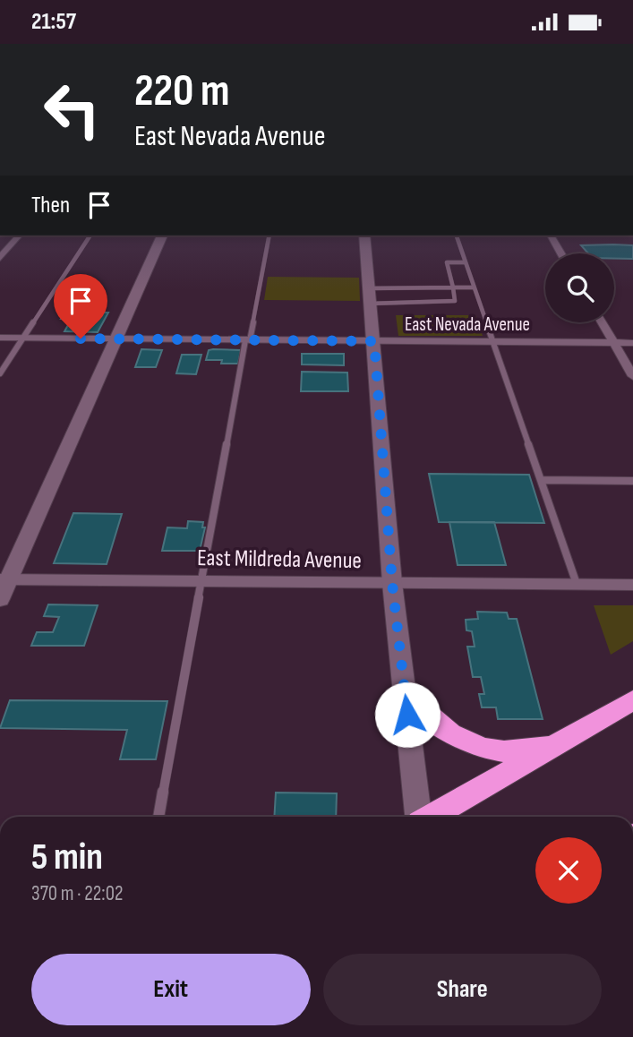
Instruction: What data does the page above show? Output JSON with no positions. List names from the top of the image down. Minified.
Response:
{"streets":{"street":["East Nevada Avenue","East Mildreda Avenue"]},"page":{"status":"21:57","turn":["220 m","East Nevada Avenue"],"then":"Then","heading":["5 min","370 m · 22:02"],"buttons":["Exit","Share"]}}
